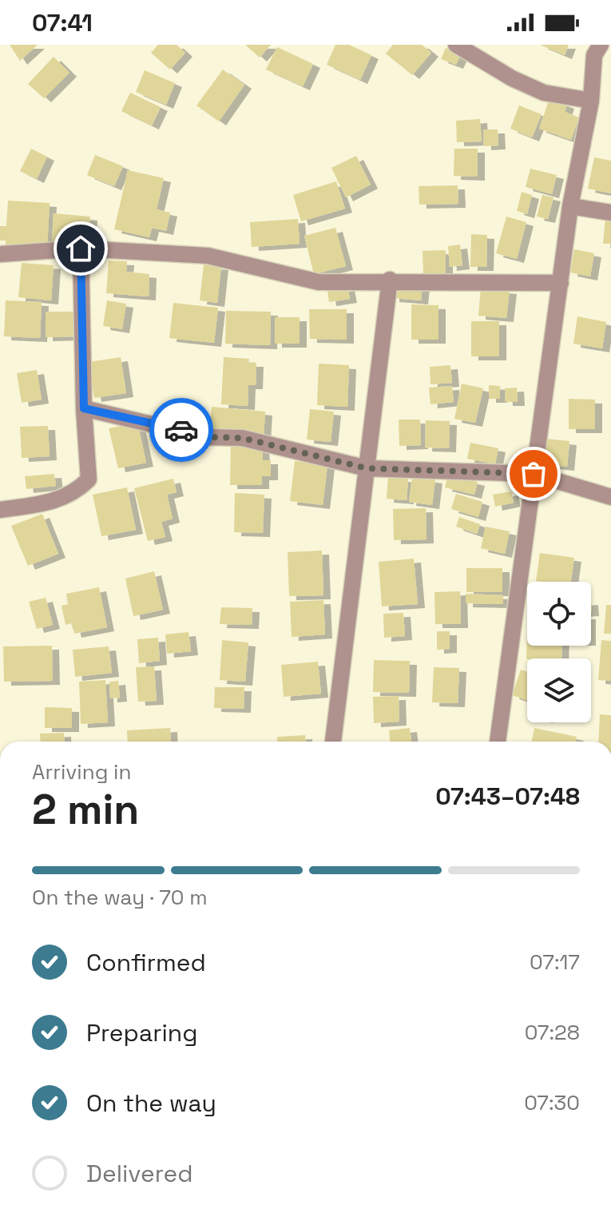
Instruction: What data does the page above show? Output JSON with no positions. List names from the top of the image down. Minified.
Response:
{"page":{"status":"07:41","heading":["2 min","Arriving in","07:43–07:48"],"bar":"On the way · 70 m","list":[["Confirmed","07:17"],["Preparing","07:28"],["On the way","07:30"],"Delivered"]}}
